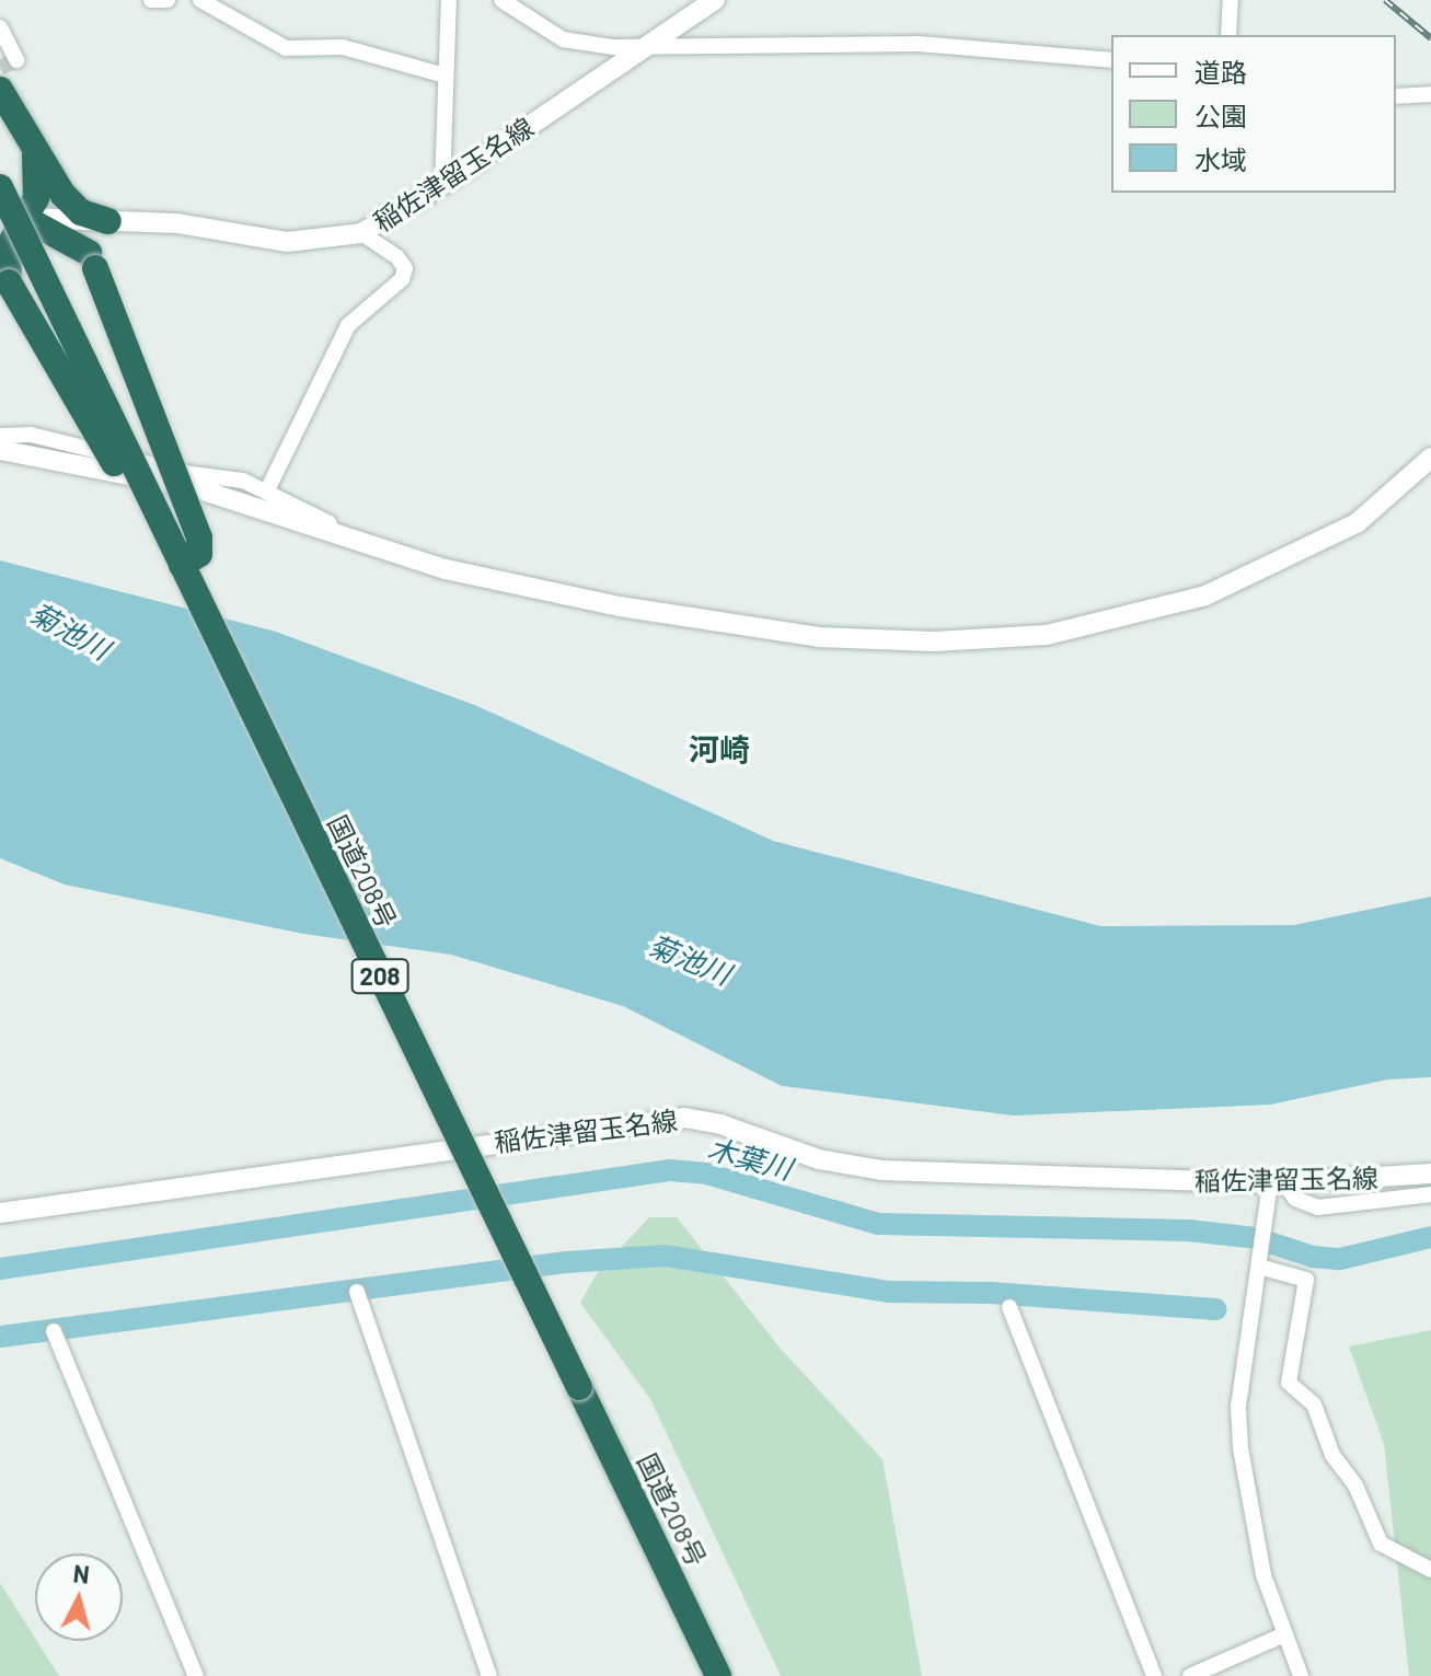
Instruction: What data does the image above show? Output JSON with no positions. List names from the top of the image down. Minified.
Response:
{"streets":{"highway":["国道208号","208"],"main road":["稲佐津留玉名線"]},"districts":["河崎"],"water":["菊池川","木葉川"],"legend":["道路","公園","水域"],"north":"top"}
